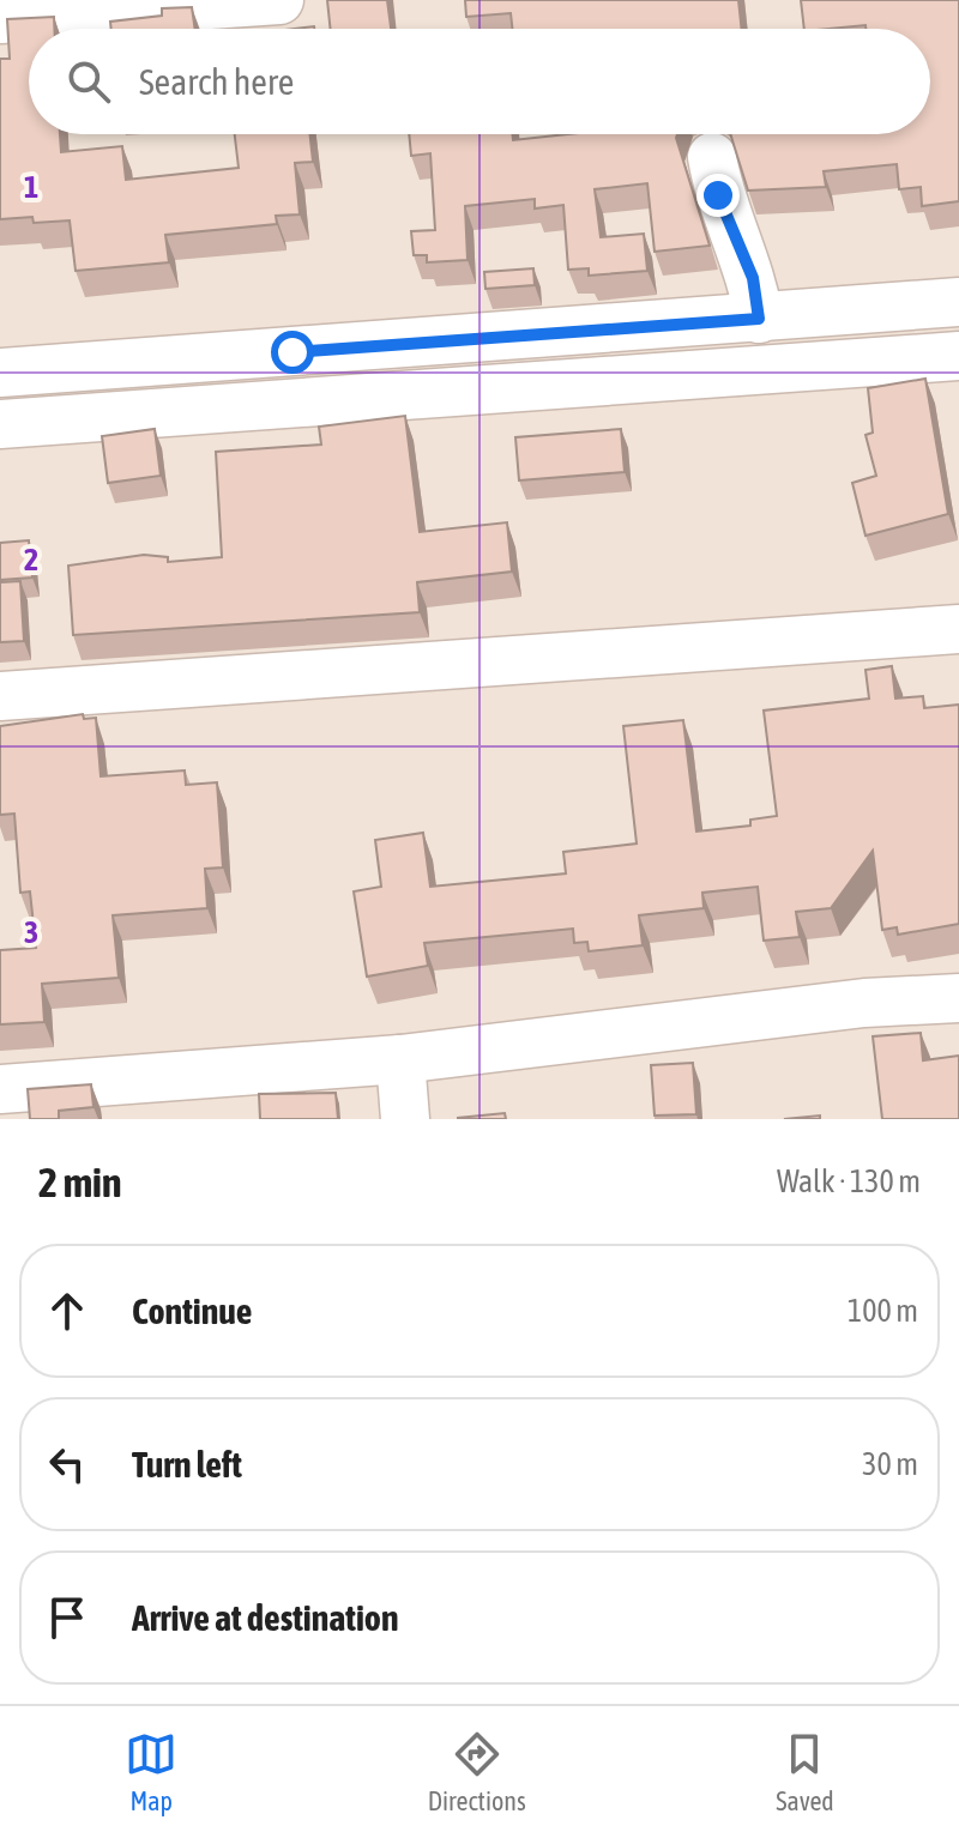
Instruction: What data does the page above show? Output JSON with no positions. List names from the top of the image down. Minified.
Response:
{"page":{"search":"Search here","heading":["2 min","Walk · 130 m"],"list":[["Continue","100 m"],["Turn left","30 m"],"Arrive at destination"],"nav":["Map","Directions","Saved"]},"grid":{"rows":["1","2","3"]}}
